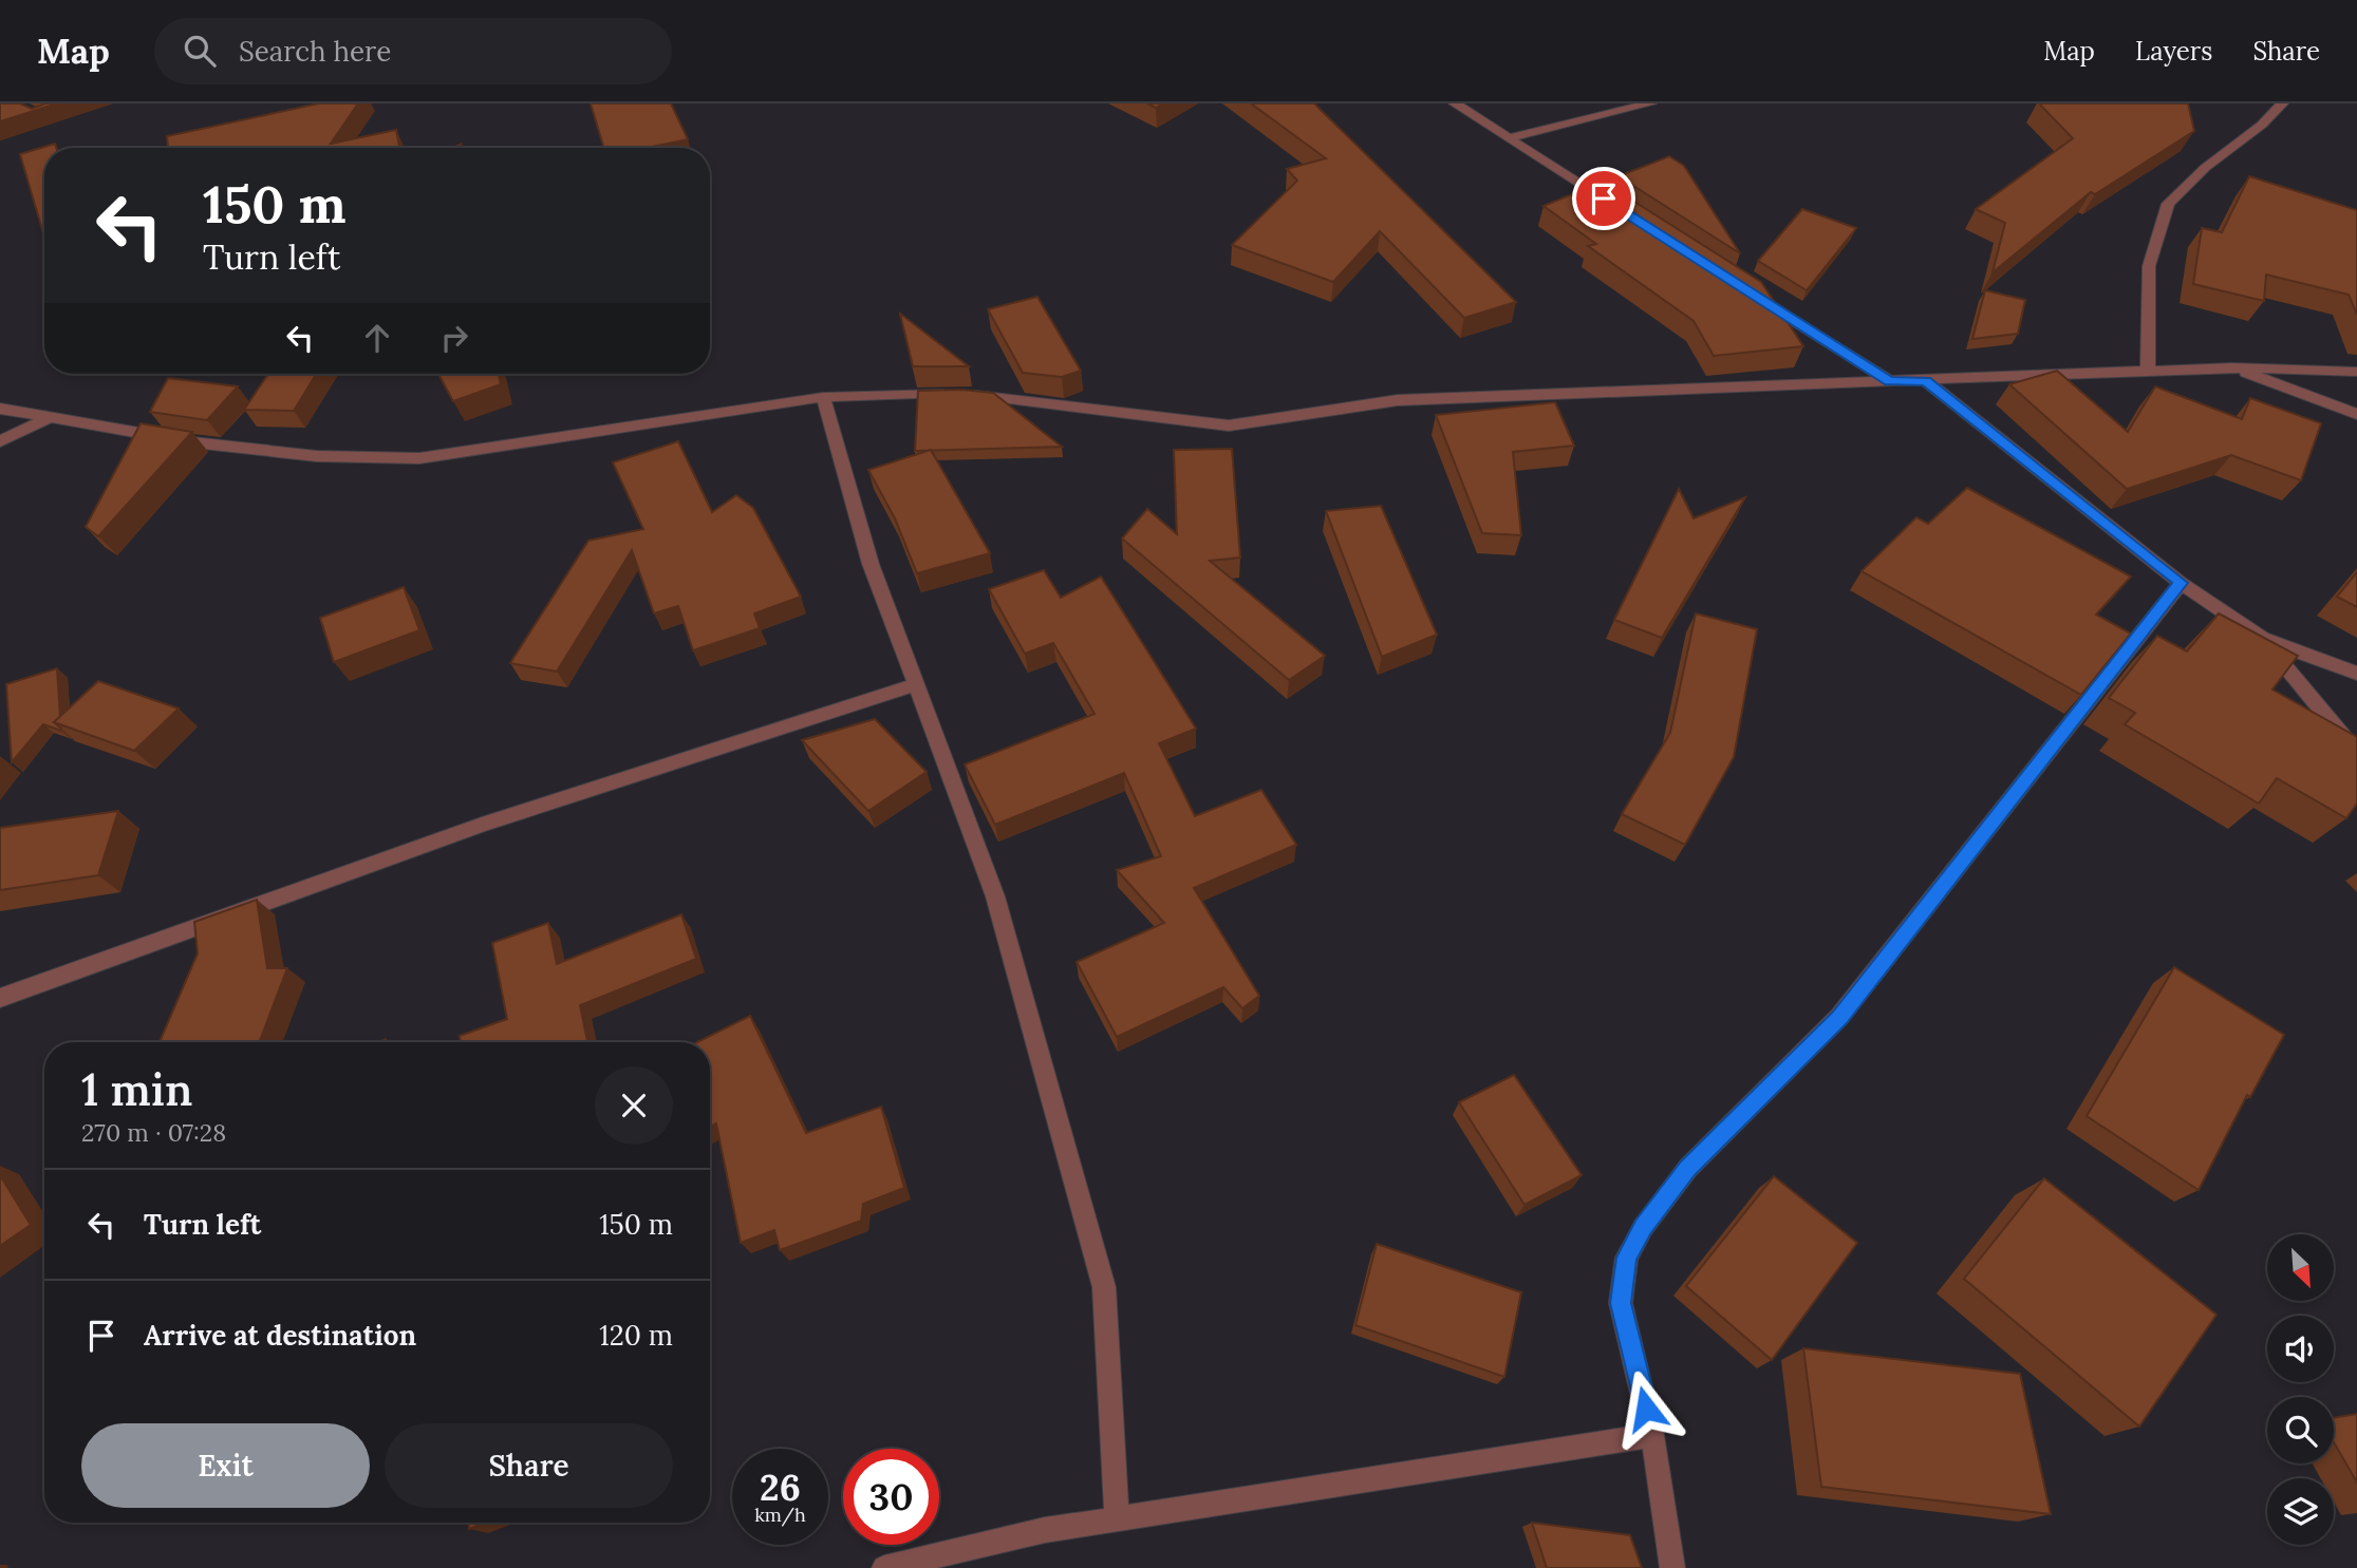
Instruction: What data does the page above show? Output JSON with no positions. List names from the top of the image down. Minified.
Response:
{"north":"bottom right","page":{"header":"Map","search":"Search here","nav":["Map","Layers","Share"],"turn":["150 m","Turn left"],"heading":["1 min","270 m · 07:28"],"list":[{"name":"Turn left","value":"150 m"},{"name":"Arrive at destination","value":"120 m"}],"buttons":["Exit","Share"],"speed":"26 km/h","limit":"30"}}
